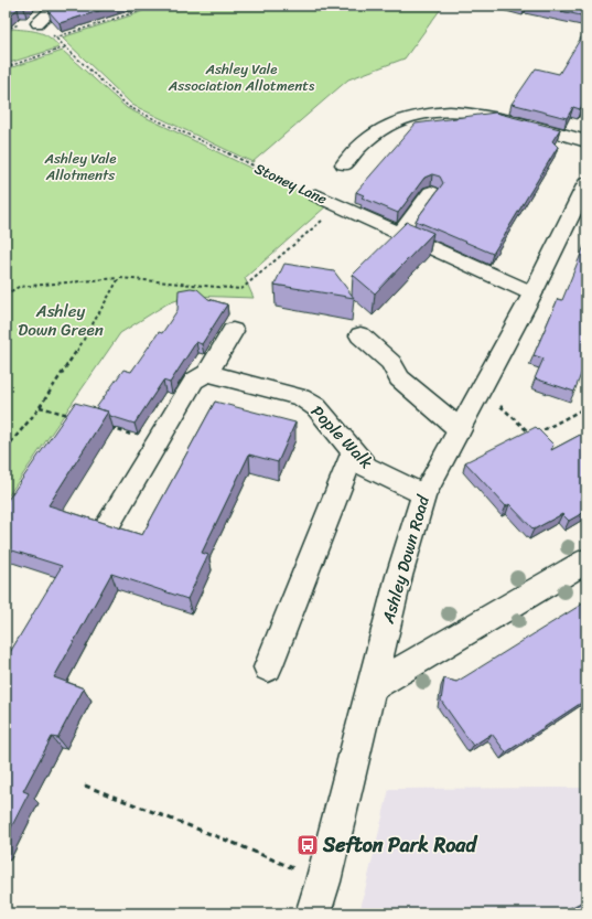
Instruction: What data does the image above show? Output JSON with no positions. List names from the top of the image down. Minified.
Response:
{"streets":{"street":["Stoney Lane","Pople Walk","Ashley Down Road"]},"crossings":[["Stoney Lane","Ashley Down Road"],["Pople Walk","Ashley Down Road"]],"parks":["Ashley Vale Association Allotments","Ashley Vale Allotments","Ashley Down Green"],"places":{"bus stop":["Sefton Park Road"]}}
